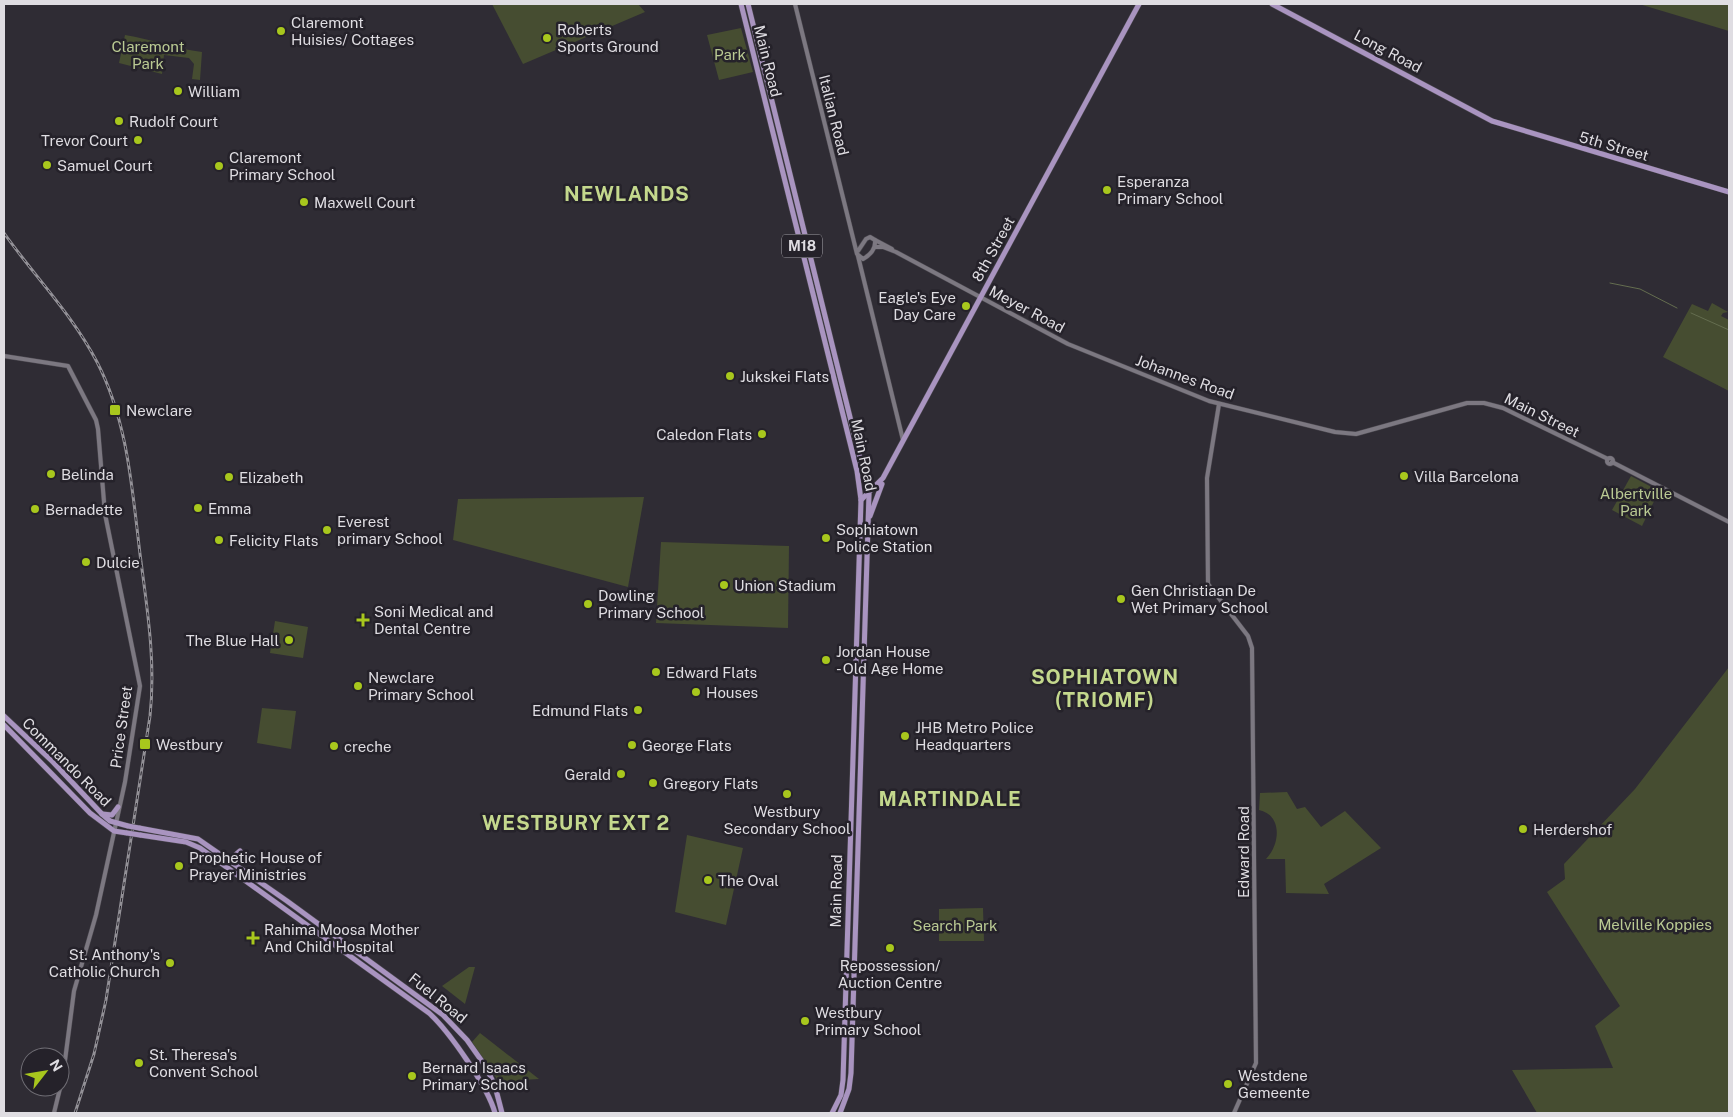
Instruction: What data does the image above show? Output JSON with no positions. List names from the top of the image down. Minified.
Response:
{"streets":{"main road":["Long Road","Main Road","5th Street","M18","8th Street","Commando Road","Fuel Road"],"street":["Italian Road","Meyer Road","Johannes Road","Main Street","Price Street","Edward Road"]},"crossings":[["Long Road","5th Street"],["Main Road","8th Street"],["Italian Road","8th Street"],["8th Street","Meyer Road"],["Meyer Road","Johannes Road"],["Johannes Road","Main Street"],["Johannes Road","Edward Road"],["Price Street","Commando Road"],["Price Street","Fuel Road"],["Commando Road","Fuel Road"]],"districts":["NEWLANDS","SOPHIATOWN (TRIOMF)","MARTINDALE","WESTBURY EXT 2"],"parks":["Claremont Park","Park","Albertville Park","Melville Koppies","Search Park"],"places":{"other":["Claremont Huisies/ Cottages","Roberts Sports Ground","William","Rudolf Court","Trevor Court","Samuel Court","Claremont Primary School","Esperanza Primary School","Maxwell Court","Eagle's Eye Day Care","Jukskei Flats","Caledon Flats","Belinda","Villa Barcelona","Elizabeth","Emma","Bernadette","Everest primary School","Sophiatown Police Station","Felicity Flats","Dulcie","Union Stadium","Gen Christiaan De Wet Primary School","Dowling Primary School","The Blue Hall","Jordan House - Old Age Home","Edward Flats","Newclare Primary School","Houses","Edmund Flats","JHB Metro Police Headquarters","George Flats","creche","Gerald","Gregory Flats","Westbury Secondary School","Herdershof","Prophetic House of Prayer Ministries","The Oval","Repossession/ Auction Centre","St. Anthony's Catholic Church","Westbury Primary School","St. Theresa's Convent School","Bernard Isaacs Primary School","Westdene Gemeente"],"transit":["Newclare","Westbury"],"health":["Soni Medical and Dental Centre","Rahima Moosa Mother And Child Hospital"]},"north":"top right"}
